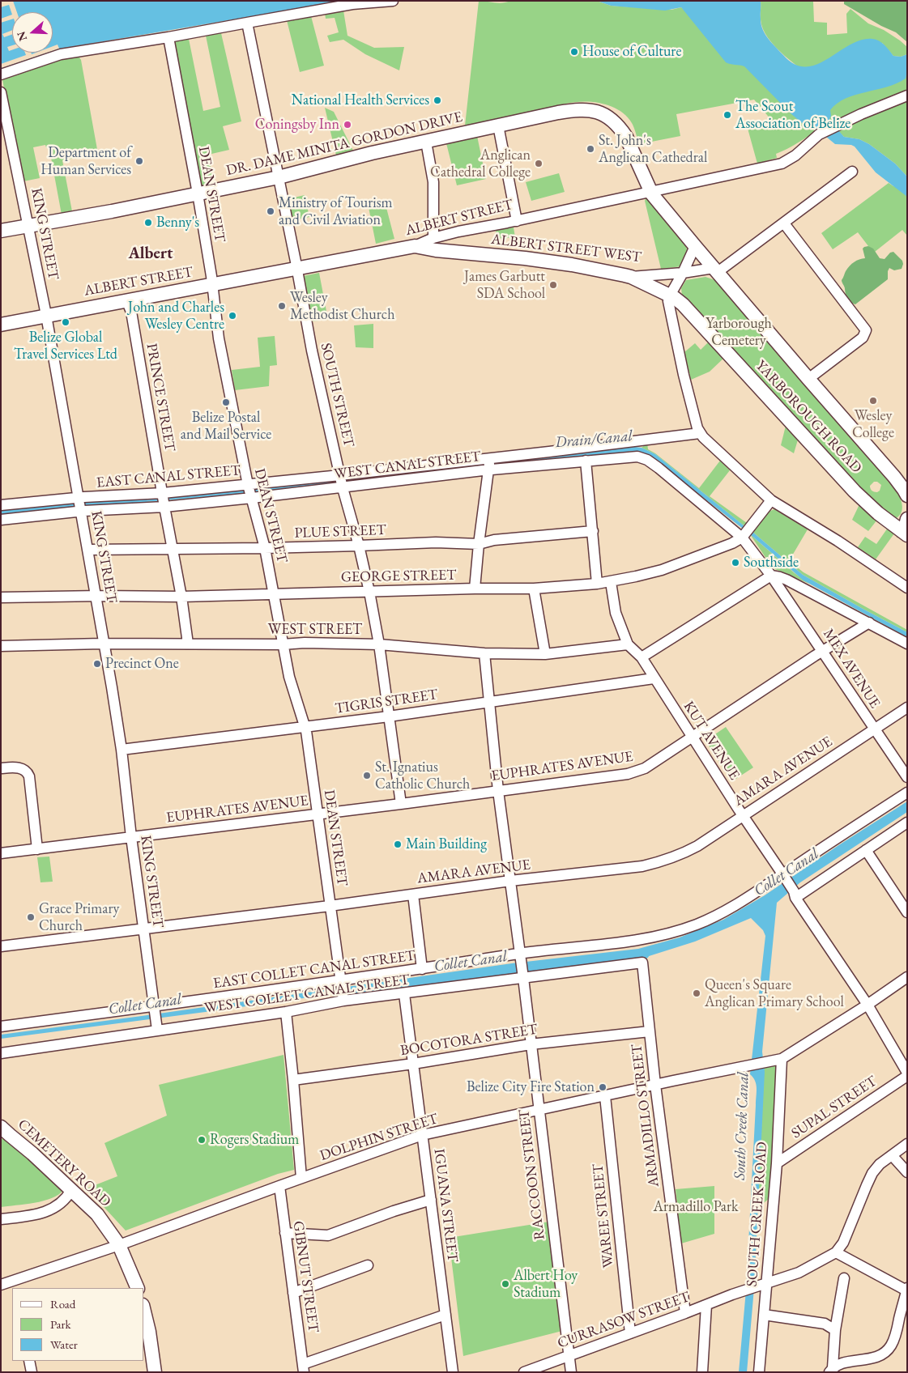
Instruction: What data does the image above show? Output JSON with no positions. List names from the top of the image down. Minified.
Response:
{"streets":{"main road":["DR. DAME MINITA GORDON DRIVE","ALBERT STREET","ALBERT STREET WEST","YARBOROUGH ROAD","CEMETERY ROAD"],"street":["DEAN STREET","KING STREET","SOUTH STREET","PRINCE STREET","WEST CANAL STREET","EAST CANAL STREET","PLUE STREET","GEORGE STREET","WEST STREET","MEX AVENUE","TIGRIS STREET","KUT AVENUE","EUPHRATES AVENUE","AMARA AVENUE","EAST COLLET CANAL STREET","WEST COLLET CANAL STREET","BOCOTORA STREET","SUPAL STREET","ARMADILLO STREET","DOLPHIN STREET","RACCOON STREET","IGUANA STREET","SOUTH CREEK ROAD","WAREE STREET","GIBNUT STREET","CURRASOW STREET"]},"crossings":[["DR. DAME MINITA GORDON DRIVE","DEAN STREET"],["DR. DAME MINITA GORDON DRIVE","ALBERT STREET"],["DR. DAME MINITA GORDON DRIVE","KING STREET"],["DR. DAME MINITA GORDON DRIVE","ALBERT STREET WEST"],["DR. DAME MINITA GORDON DRIVE","SOUTH STREET"],["DEAN STREET","ALBERT STREET"],["DEAN STREET","WEST CANAL STREET"],["DEAN STREET","EAST CANAL STREET"],["DEAN STREET","PLUE STREET"],["DEAN STREET","GEORGE STREET"],["DEAN STREET","WEST STREET"],["DEAN STREET","TIGRIS STREET"],["DEAN STREET","EUPHRATES AVENUE"],["DEAN STREET","AMARA AVENUE"],["DEAN STREET","EAST COLLET CANAL STREET"],["DEAN STREET","WEST COLLET CANAL STREET"],["ALBERT STREET","KING STREET"],["ALBERT STREET","ALBERT STREET WEST"],["ALBERT STREET","SOUTH STREET"],["ALBERT STREET","PRINCE STREET"],["KING STREET","EAST CANAL STREET"],["KING STREET","PLUE STREET"],["KING STREET","GEORGE STREET"],["KING STREET","WEST STREET"],["KING STREET","TIGRIS STREET"],["KING STREET","EUPHRATES AVENUE"],["KING STREET","AMARA AVENUE"],["KING STREET","EAST COLLET CANAL STREET"],["KING STREET","WEST COLLET CANAL STREET"],["ALBERT STREET WEST","YARBOROUGH ROAD"],["SOUTH STREET","WEST CANAL STREET"],["SOUTH STREET","EAST CANAL STREET"],["SOUTH STREET","PLUE STREET"],["SOUTH STREET","GEORGE STREET"],["SOUTH STREET","WEST STREET"],["SOUTH STREET","TIGRIS STREET"],["SOUTH STREET","EUPHRATES AVENUE"],["PRINCE STREET","WEST CANAL STREET"],["PRINCE STREET","EAST CANAL STREET"],["PRINCE STREET","PLUE STREET"],["PRINCE STREET","GEORGE STREET"],["PRINCE STREET","WEST STREET"],["WEST CANAL STREET","EAST CANAL STREET"],["WEST CANAL STREET","GEORGE STREET"],["WEST CANAL STREET","MEX AVENUE"],["GEORGE STREET","KUT AVENUE"],["WEST STREET","KUT AVENUE"],["WEST STREET","RACCOON STREET"],["MEX AVENUE","EUPHRATES AVENUE"],["MEX AVENUE","AMARA AVENUE"],["TIGRIS STREET","KUT AVENUE"],["TIGRIS STREET","RACCOON STREET"],["KUT AVENUE","EUPHRATES AVENUE"],["KUT AVENUE","AMARA AVENUE"],["KUT AVENUE","EAST COLLET CANAL STREET"],["EUPHRATES AVENUE","RACCOON STREET"],["AMARA AVENUE","RACCOON STREET"],["EAST COLLET CANAL STREET","WEST COLLET CANAL STREET"],["EAST COLLET CANAL STREET","RACCOON STREET"],["WEST COLLET CANAL STREET","ARMADILLO STREET"],["WEST COLLET CANAL STREET","RACCOON STREET"],["WEST COLLET CANAL STREET","IGUANA STREET"],["BOCOTORA STREET","ARMADILLO STREET"],["BOCOTORA STREET","RACCOON STREET"],["BOCOTORA STREET","IGUANA STREET"],["SUPAL STREET","SOUTH CREEK ROAD"],["ARMADILLO STREET","DOLPHIN STREET"],["ARMADILLO STREET","CURRASOW STREET"],["DOLPHIN STREET","CEMETERY ROAD"],["DOLPHIN STREET","RACCOON STREET"],["DOLPHIN STREET","IGUANA STREET"],["DOLPHIN STREET","SOUTH CREEK ROAD"],["DOLPHIN STREET","WAREE STREET"],["DOLPHIN STREET","GIBNUT STREET"],["RACCOON STREET","CURRASOW STREET"],["SOUTH CREEK ROAD","CURRASOW STREET"],["WAREE STREET","CURRASOW STREET"]],"districts":["Albert"],"water":["Drain/Canal","Collet Canal","South Creek Canal"],"parks":["Yarborough Cemetery","Armadillo Park"],"places":["House of Culture","National Health Services","The Scout Association of Belize","Coningsby Inn","St. John's Anglican Cathedral","Department of Human Services","Anglican Cathedral College","Ministry of Tourism and Civil Aviation","Benny's","James Garbutt SDA School","Wesley Methodist Church","John and Charles Wesley Centre","Belize Global Travel Services Ltd","Wesley College","Belize Postal and Mail Service","Southside","Precinct One","St. Ignatius Catholic Church","Main Building","Grace Primary Church","Queen's Square Anglican Primary School","Belize City Fire Station","Rogers Stadium","Albert Hoy Stadium"],"legend":["Road","Park","Water"],"north":"left"}
